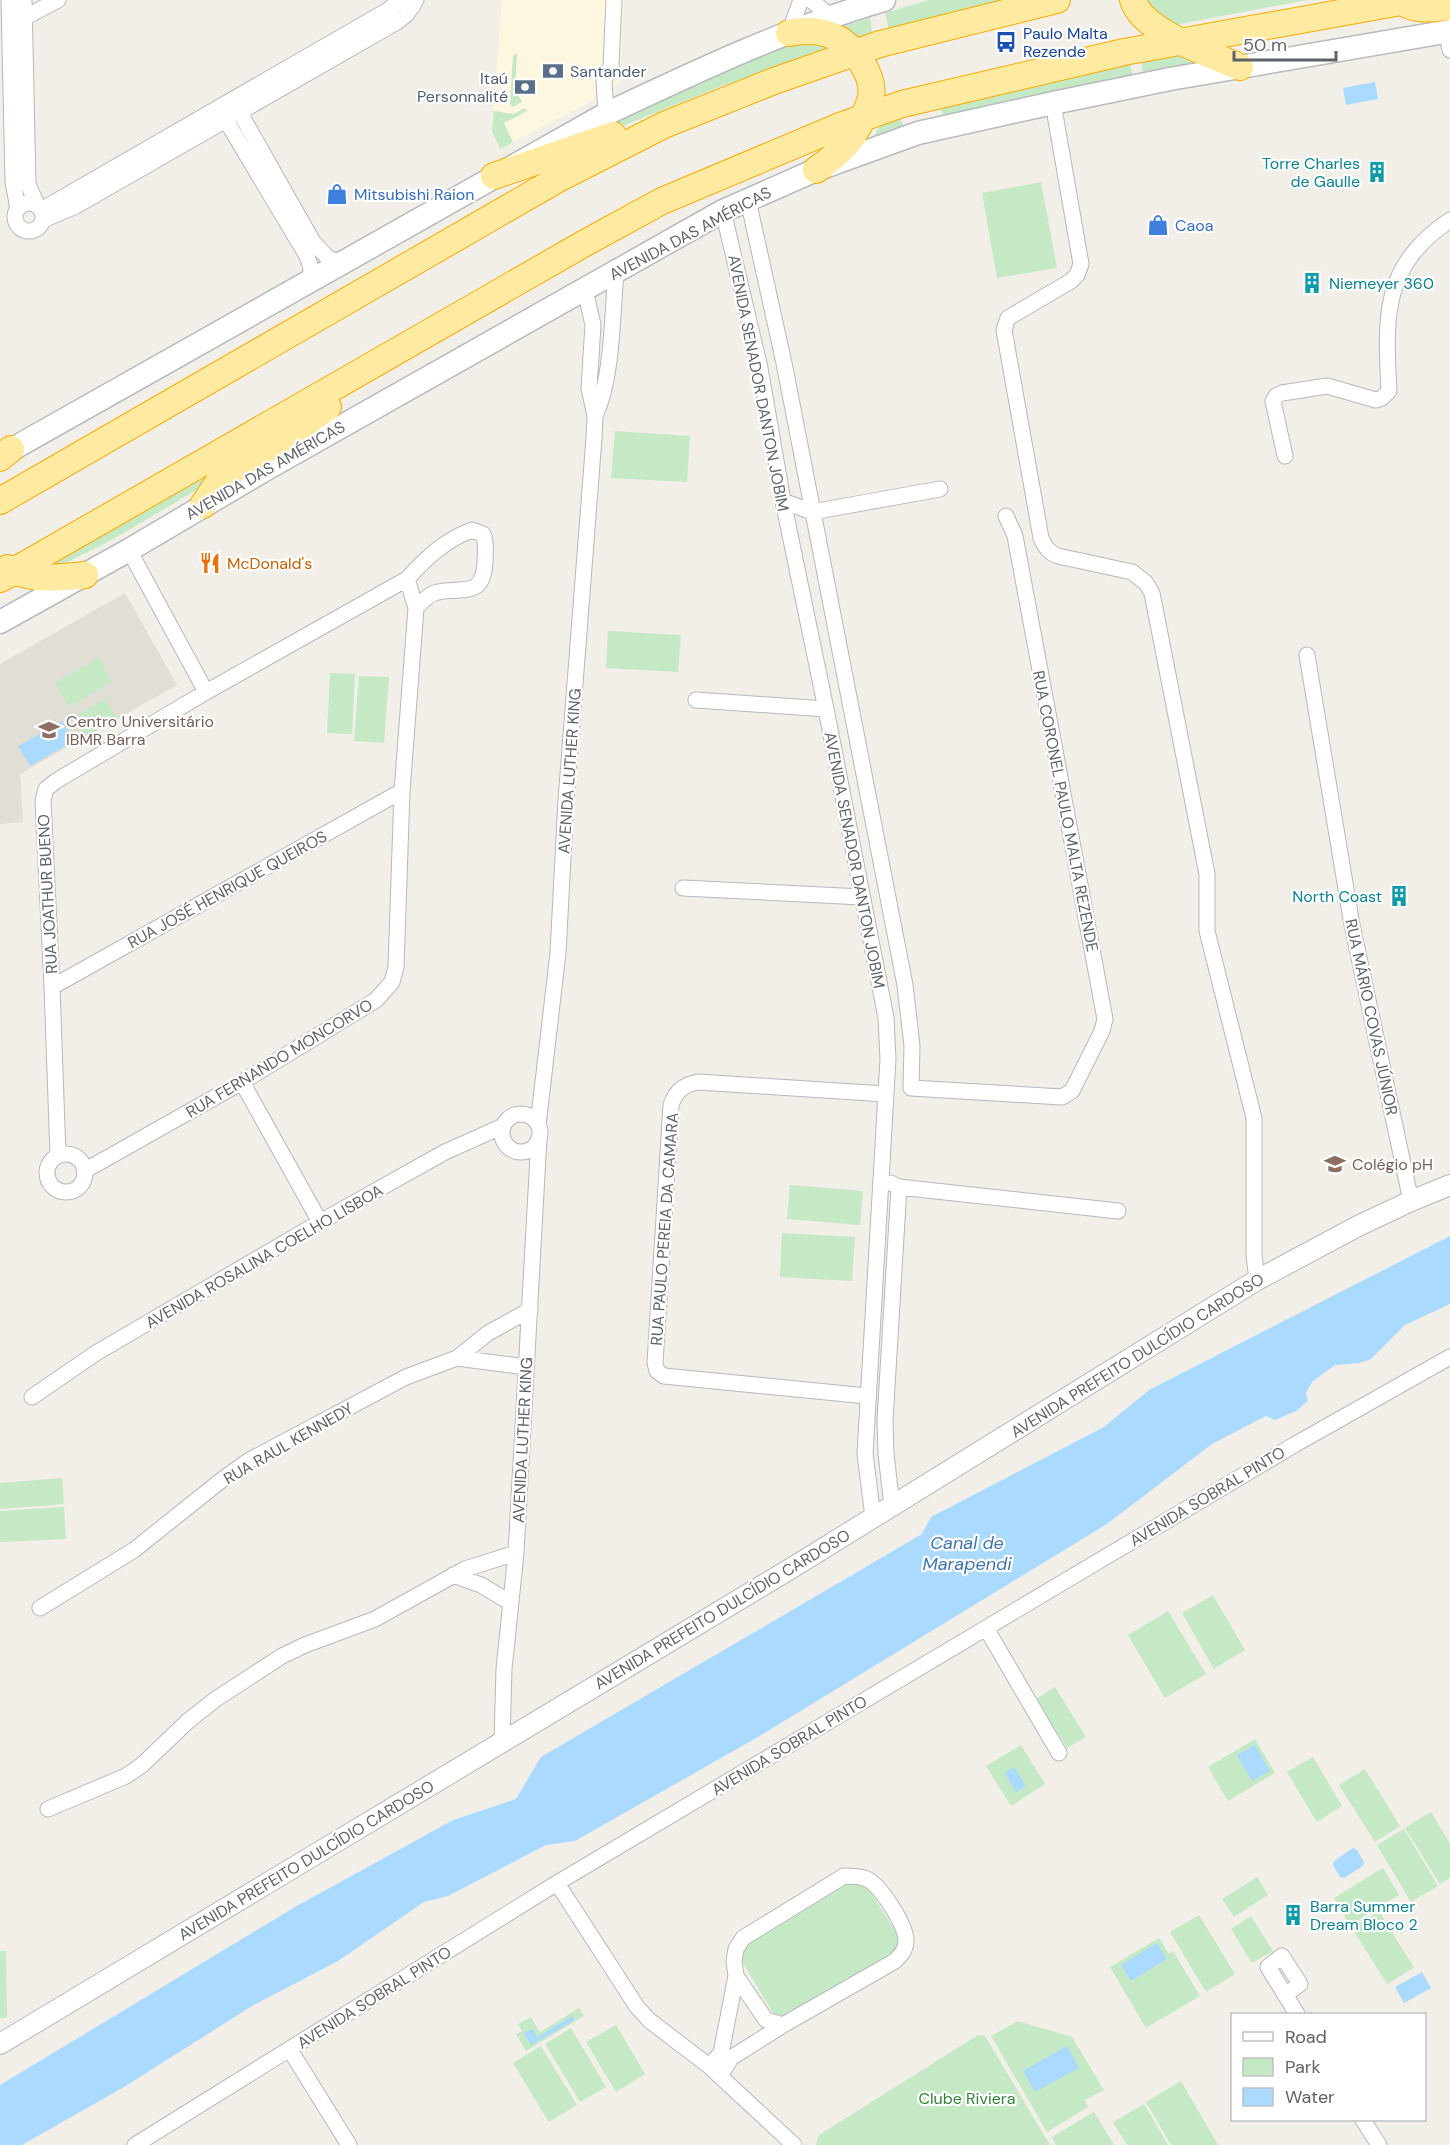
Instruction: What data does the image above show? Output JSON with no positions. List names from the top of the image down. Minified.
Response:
{"streets":{"highway":["AVENIDA DAS AMÉRICAS"],"street":["AVENIDA SENADOR DANTON JOBIM","AVENIDA LUTHER KING","RUA CORONEL PAULO MALTA REZENDE","RUA JOSÉ HENRIQUE QUEIROS","RUA JOATHUR BUENO","RUA MÁRIO COVAS JÚNIOR","RUA FERNANDO MONCORVO","RUA PAULO PEREIA DA CAMARA","AVENIDA ROSALINA COELHO LISBOA","AVENIDA PREFEITO DULCÍDIO CARDOSO","RUA RAUL KENNEDY","AVENIDA SOBRAL PINTO"]},"crossings":[["AVENIDA DAS AMÉRICAS","AVENIDA SENADOR DANTON JOBIM"],["AVENIDA DAS AMÉRICAS","AVENIDA LUTHER KING"],["AVENIDA SENADOR DANTON JOBIM","RUA CORONEL PAULO MALTA REZENDE"],["AVENIDA SENADOR DANTON JOBIM","RUA PAULO PEREIA DA CAMARA"],["AVENIDA SENADOR DANTON JOBIM","AVENIDA PREFEITO DULCÍDIO CARDOSO"],["AVENIDA LUTHER KING","AVENIDA ROSALINA COELHO LISBOA"],["AVENIDA LUTHER KING","AVENIDA PREFEITO DULCÍDIO CARDOSO"],["AVENIDA LUTHER KING","RUA RAUL KENNEDY"],["RUA JOSÉ HENRIQUE QUEIROS","RUA JOATHUR BUENO"],["RUA JOSÉ HENRIQUE QUEIROS","RUA FERNANDO MONCORVO"],["RUA JOATHUR BUENO","RUA FERNANDO MONCORVO"],["RUA MÁRIO COVAS JÚNIOR","AVENIDA PREFEITO DULCÍDIO CARDOSO"]],"water":["Canal de Marapendi"],"parks":["Clube Riviera"],"places":{"bus stop":["Paulo Malta Rezende"],"bank":["Santander","Itaú Personnalité"],"building":["Torre Charles de Gaulle","Niemeyer 360","North Coast","Barra Summer Dream Bloco 2"],"shop":["Mitsubishi Raion","Caoa"],"restaurant":["McDonald's"],"school or university":["Centro Universitário IBMR Barra","Colégio pH"]},"legend":["Road","Park","Water"],"scale_bar":"50 m"}
